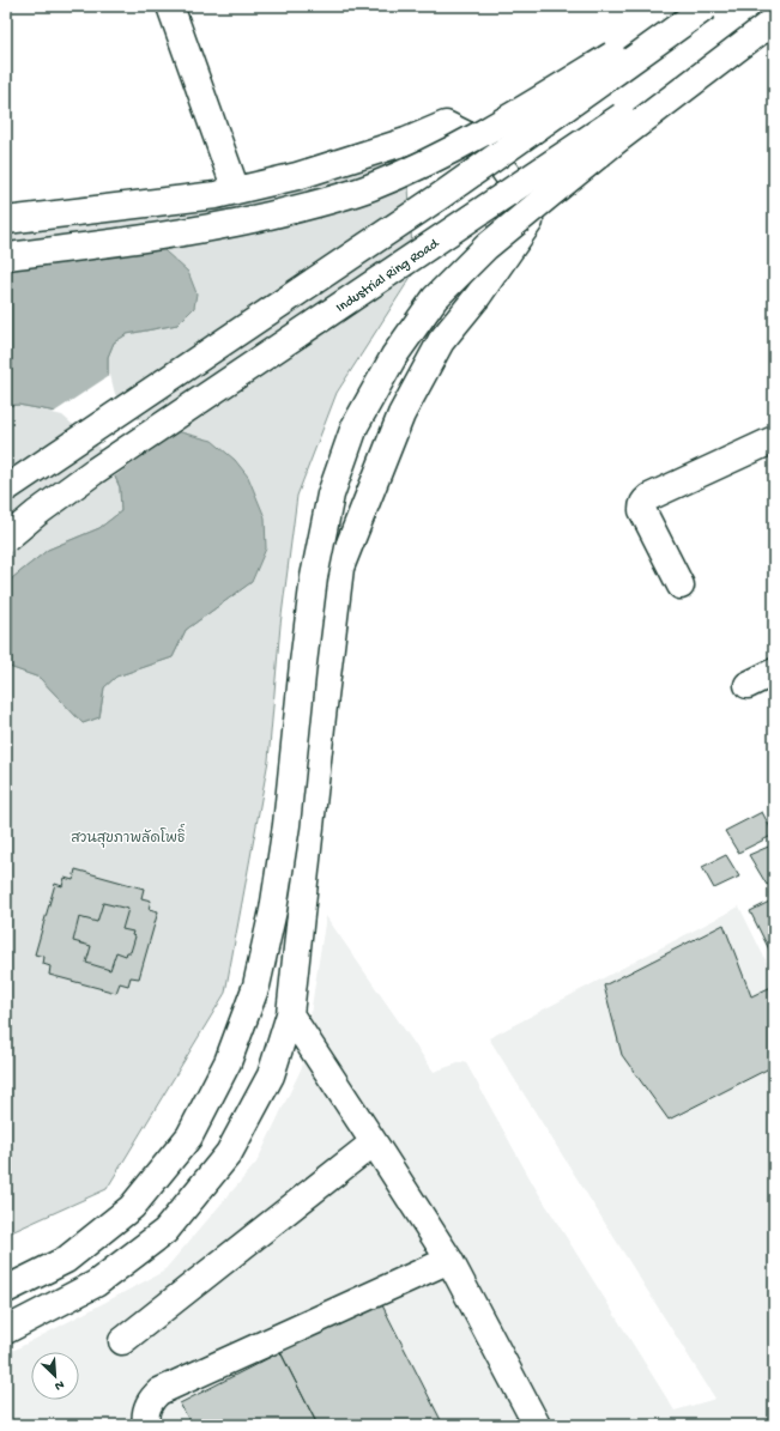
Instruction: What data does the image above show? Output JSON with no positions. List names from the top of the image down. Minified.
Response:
{"streets":{"main road":["Industrial Ring Road"]},"parks":["สวนสุขภาพลัดโพธิ์"],"north":"bottom right"}
